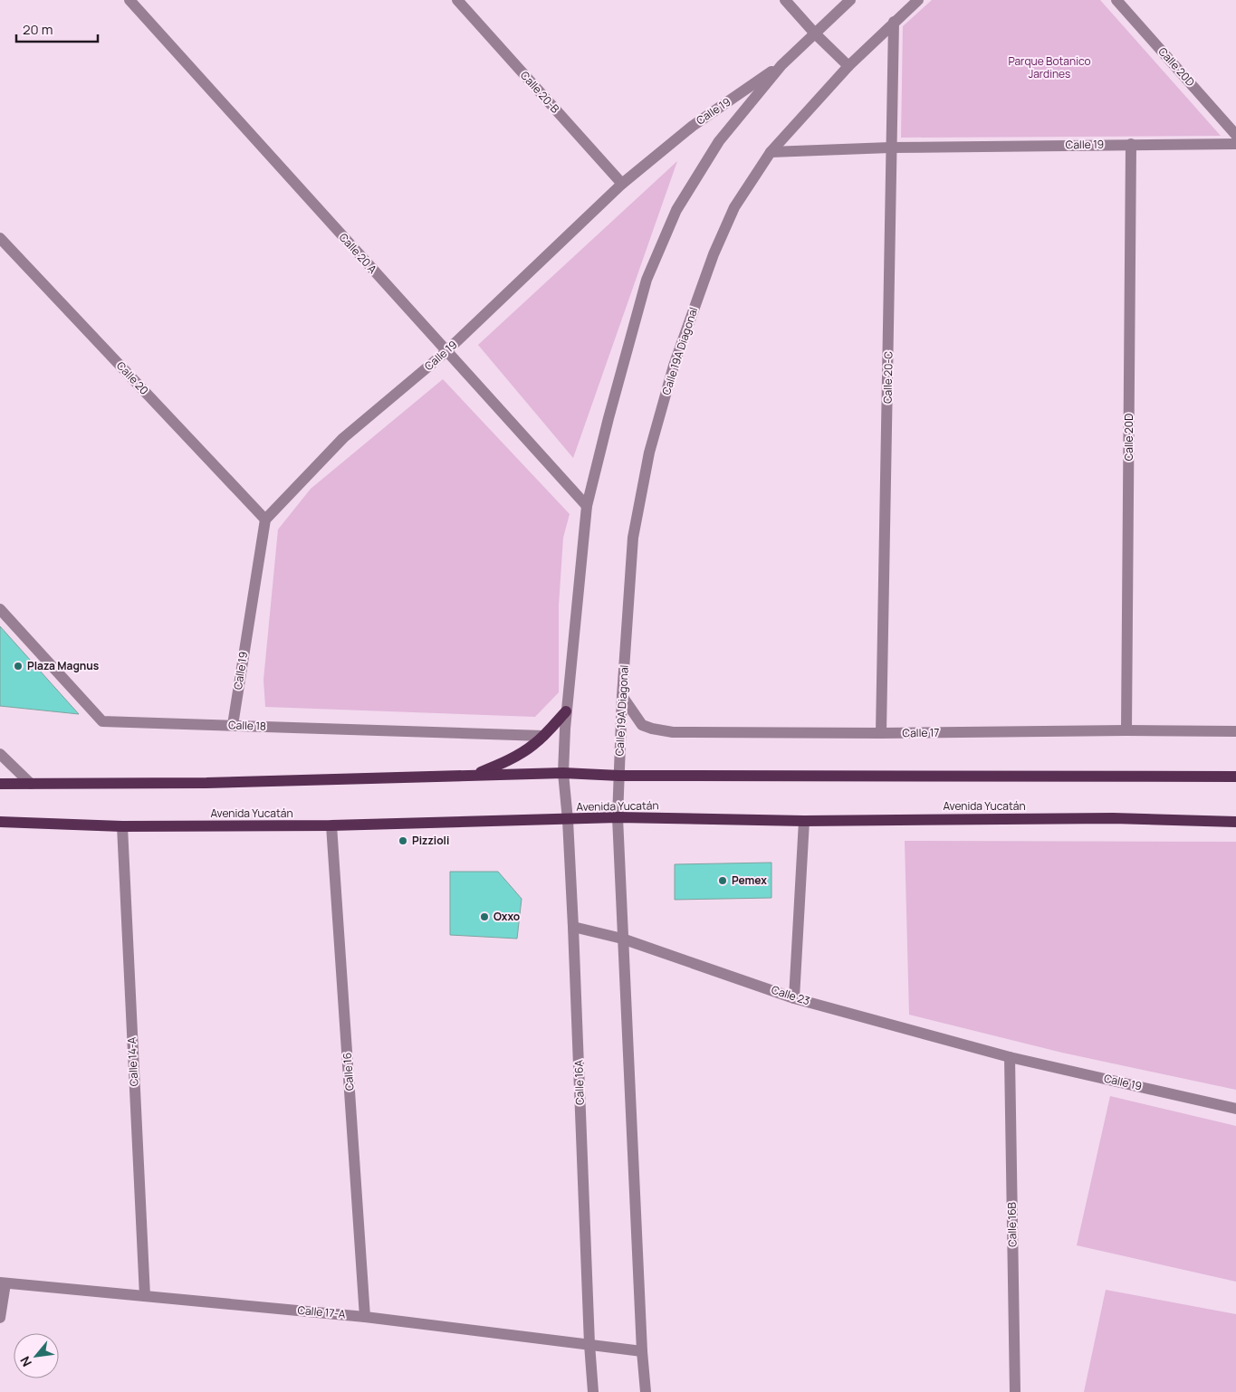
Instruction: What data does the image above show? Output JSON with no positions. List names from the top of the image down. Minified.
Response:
{"streets":{"main road":["Avenida Yucatán"],"street":["Calle 20D","Calle 20-B","Calle 19","Calle 20 A","Calle 19A Diagonal","Calle 20-C","Calle 20","Calle 18","Calle 17","Calle 23","Calle 14-A","Calle 16","Calle 16A","Calle 16B","Calle 17-A"]},"crossings":[["Calle 20D","Calle 19"],["Calle 20D","Calle 17"],["Calle 20-B","Calle 19"],["Calle 19","Calle 20 A"],["Calle 19","Calle 19A Diagonal"],["Calle 19","Calle 20-C"],["Calle 19","Calle 20"],["Calle 19","Calle 18"],["Calle 19","Calle 23"],["Calle 19","Calle 16B"],["Calle 19A Diagonal","Calle 20-C"],["Calle 19A Diagonal","Calle 17"],["Calle 20-C","Calle 17"],["Avenida Yucatán","Calle 14-A"],["Avenida Yucatán","Calle 16"],["Avenida Yucatán","Calle 16A"],["Calle 23","Calle 16A"],["Calle 23","Calle 16B"],["Calle 14-A","Calle 17-A"],["Calle 16","Calle 17-A"],["Calle 16A","Calle 17-A"]],"parks":["Parque Botanico Jardines"],"places":["Plaza Magnus","Pizzioli","Pemex","Oxxo"],"scale_bar":"20 m","north":"bottom left"}
